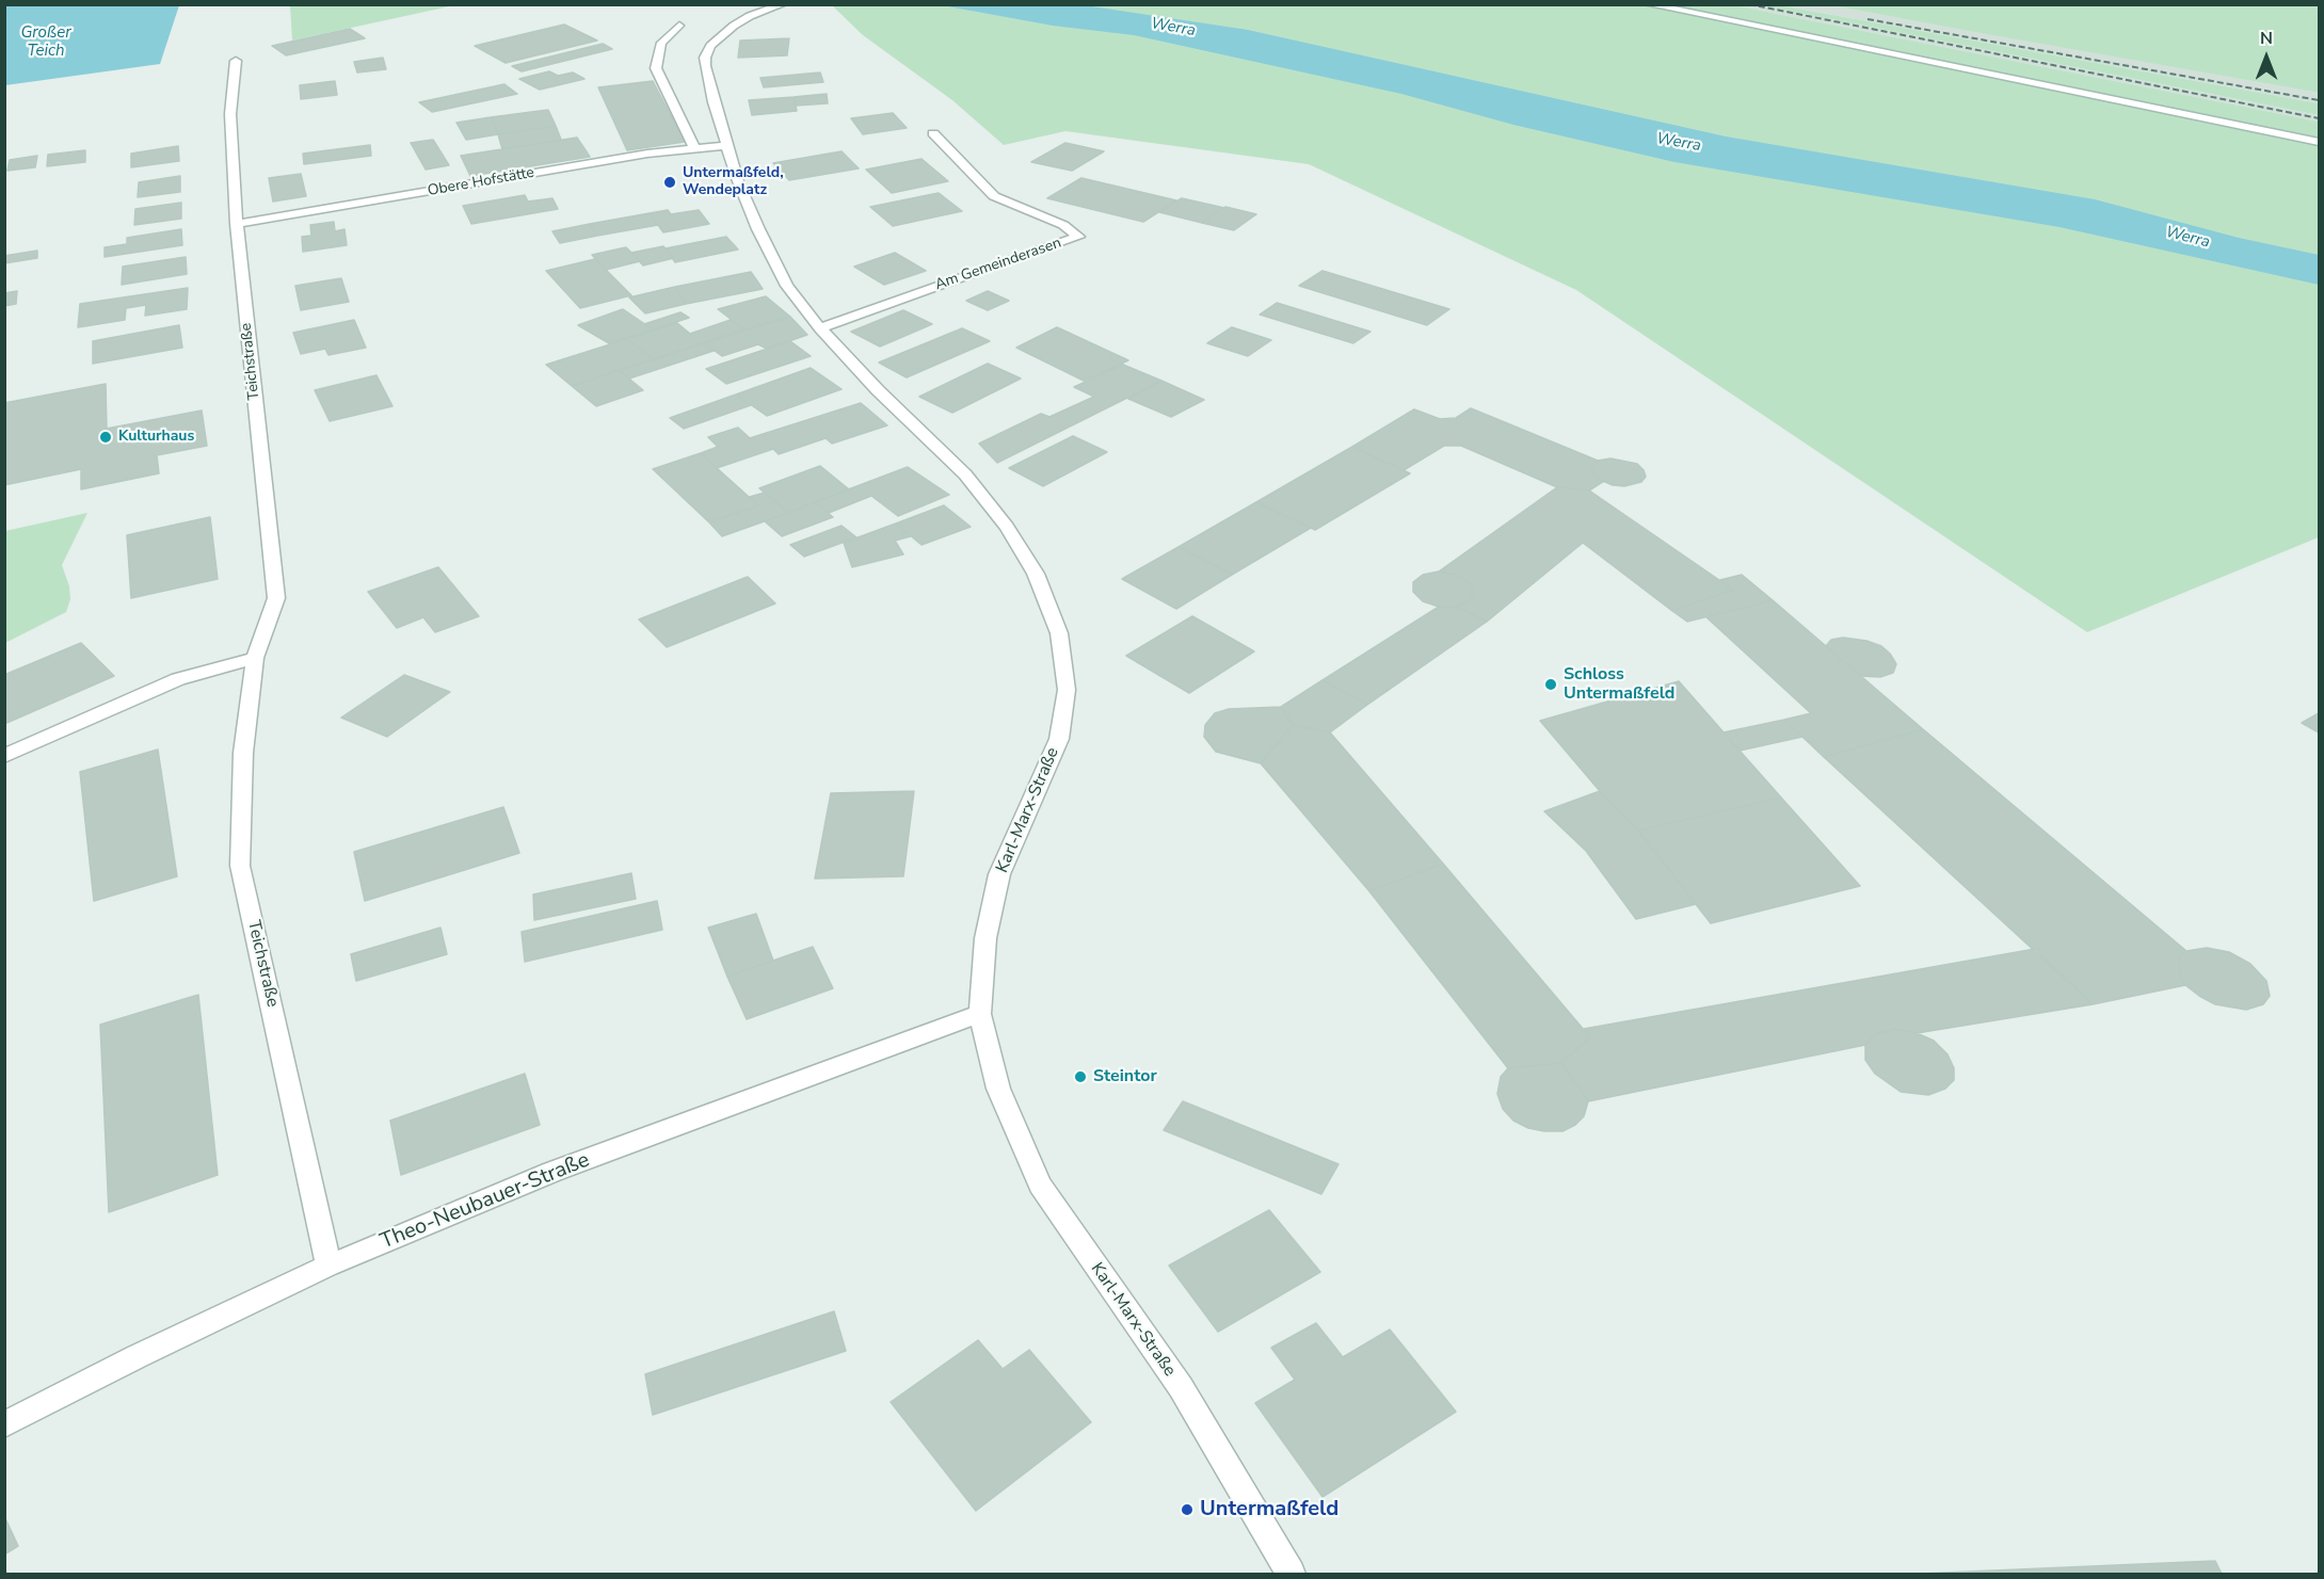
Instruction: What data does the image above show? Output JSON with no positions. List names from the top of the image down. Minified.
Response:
{"streets":{"street":["Obere Hofstätte","Am Gemeinderasen","Teichstraße","Karl-Marx-Straße","Theo-Neubauer-Straße"]},"crossings":[["Obere Hofstätte","Teichstraße"],["Obere Hofstätte","Karl-Marx-Straße"],["Am Gemeinderasen","Karl-Marx-Straße"],["Teichstraße","Theo-Neubauer-Straße"],["Karl-Marx-Straße","Theo-Neubauer-Straße"]],"water":["Werra","Großer Teich"],"places":["Untermaßfeld, Wendeplatz","Kulturhaus","Schloss Untermaßfeld","Steintor","Untermaßfeld"],"north":"top"}
